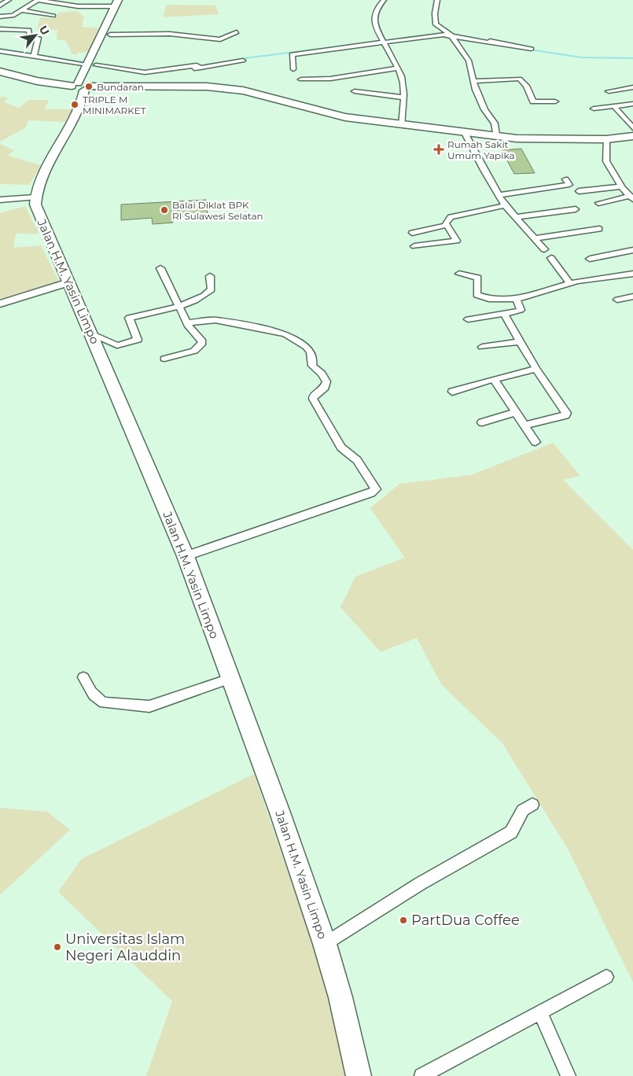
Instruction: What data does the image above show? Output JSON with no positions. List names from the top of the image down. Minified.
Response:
{"streets":{"main road":["Jalan H.M. Yasin Limpo"]},"places":{"other":["Bundaran","TRIPLE M MINIMARKET","Balai Diklat BPK RI Sulawesi Selatan","PartDua Coffee","Universitas Islam Negeri Alauddin"],"health":["Rumah Sakit Umum Yapika"]},"north":"top right"}
